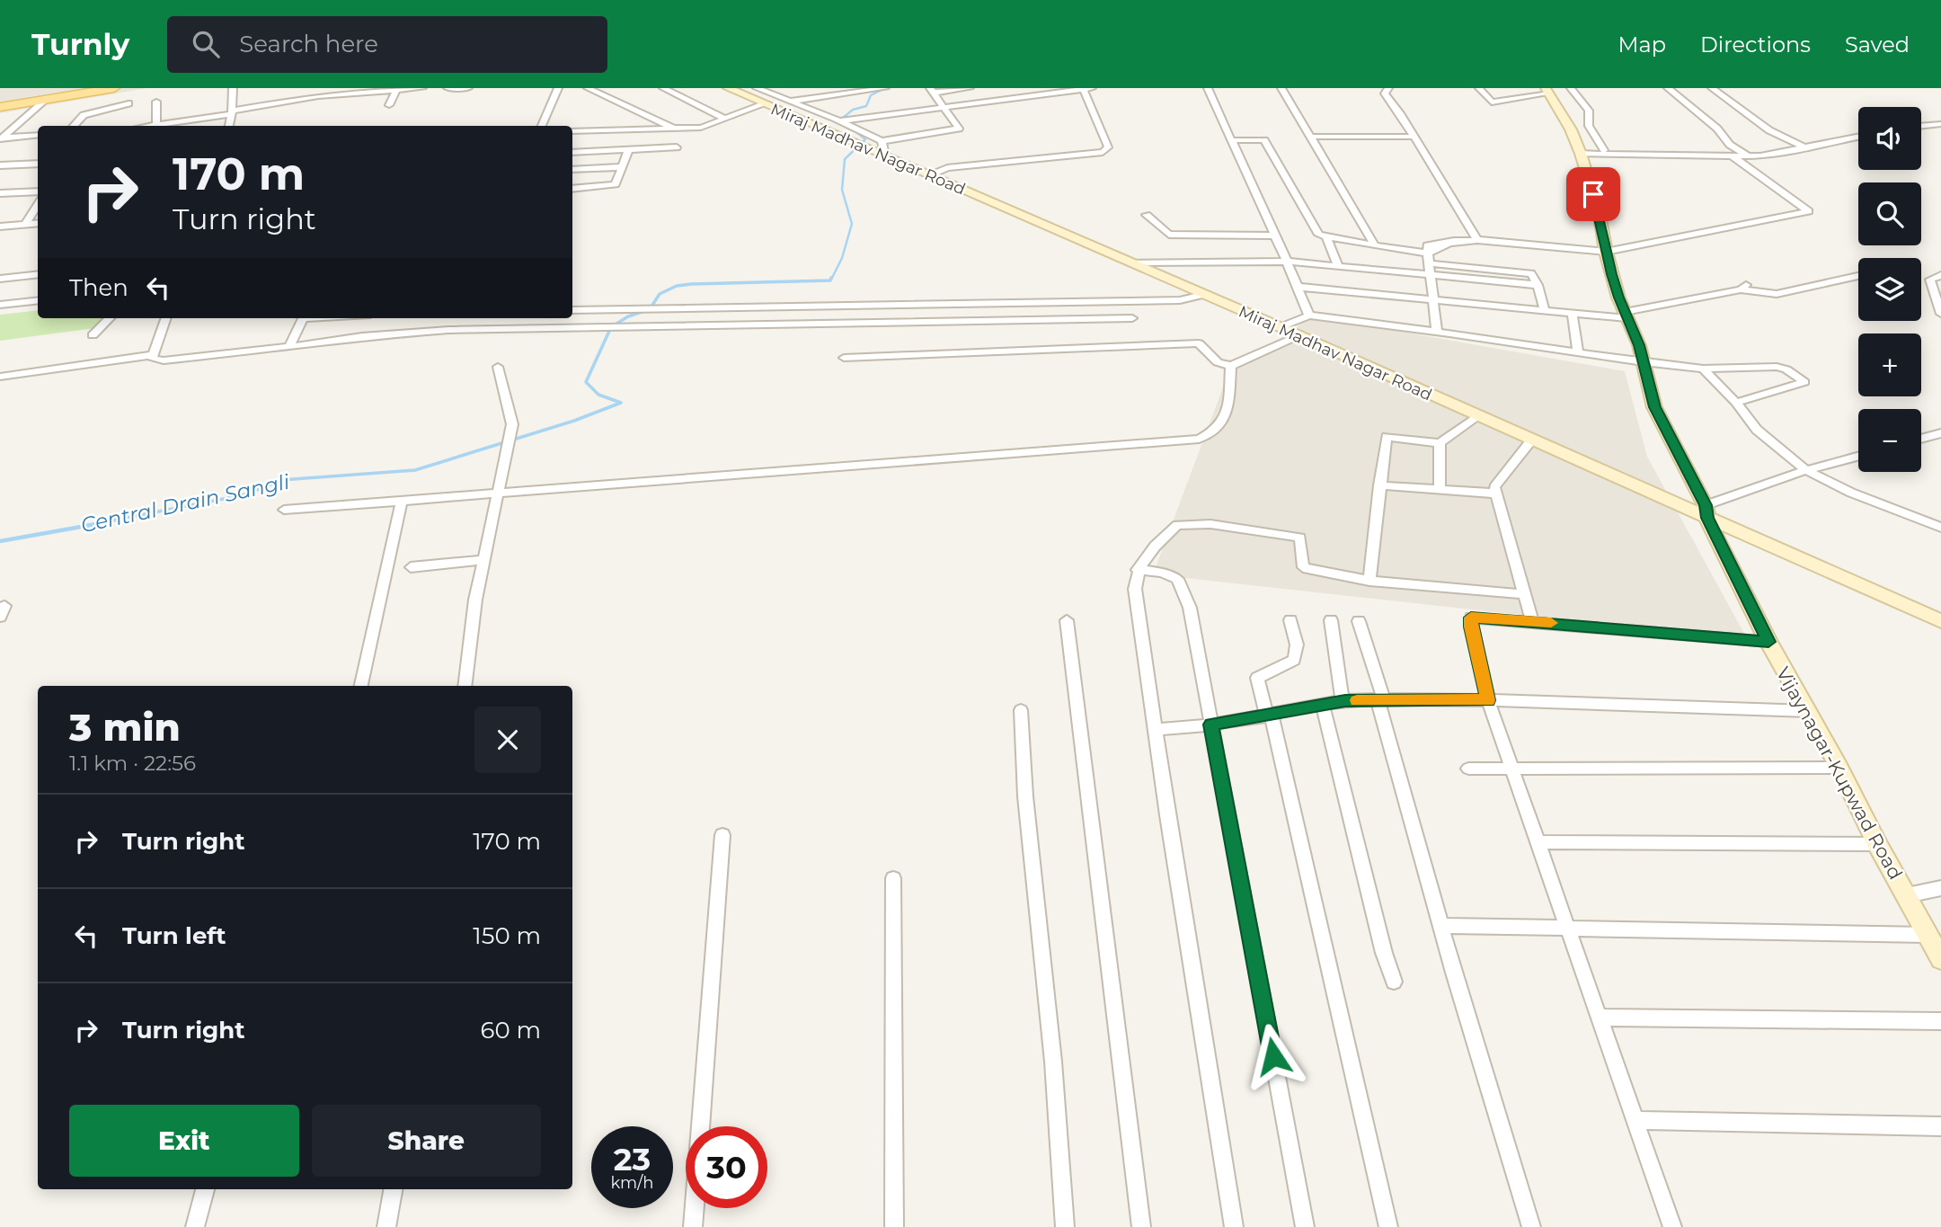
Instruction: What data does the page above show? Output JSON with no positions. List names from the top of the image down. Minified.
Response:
{"streets":{"street":["Miraj Madhav Nagar Road","Vijaynagar-Kupwad Road"]},"crossings":[["Miraj Madhav Nagar Road","Vijaynagar-Kupwad Road"]],"water":["Central Drain Sangli"],"page":{"header":"Turnly","search":"Search here","nav":["Map","Directions","Saved"],"map_buttons":["+","−"],"turn":["170 m","Turn right"],"then":"Then","heading":["3 min","1.1 km · 22:56"],"list":[{"name":"Turn right","value":"170 m"},{"name":"Turn left","value":"150 m"},{"name":"Turn right","value":"60 m"}],"buttons":["Exit","Share"],"speed":"23 km/h","limit":"30"}}
